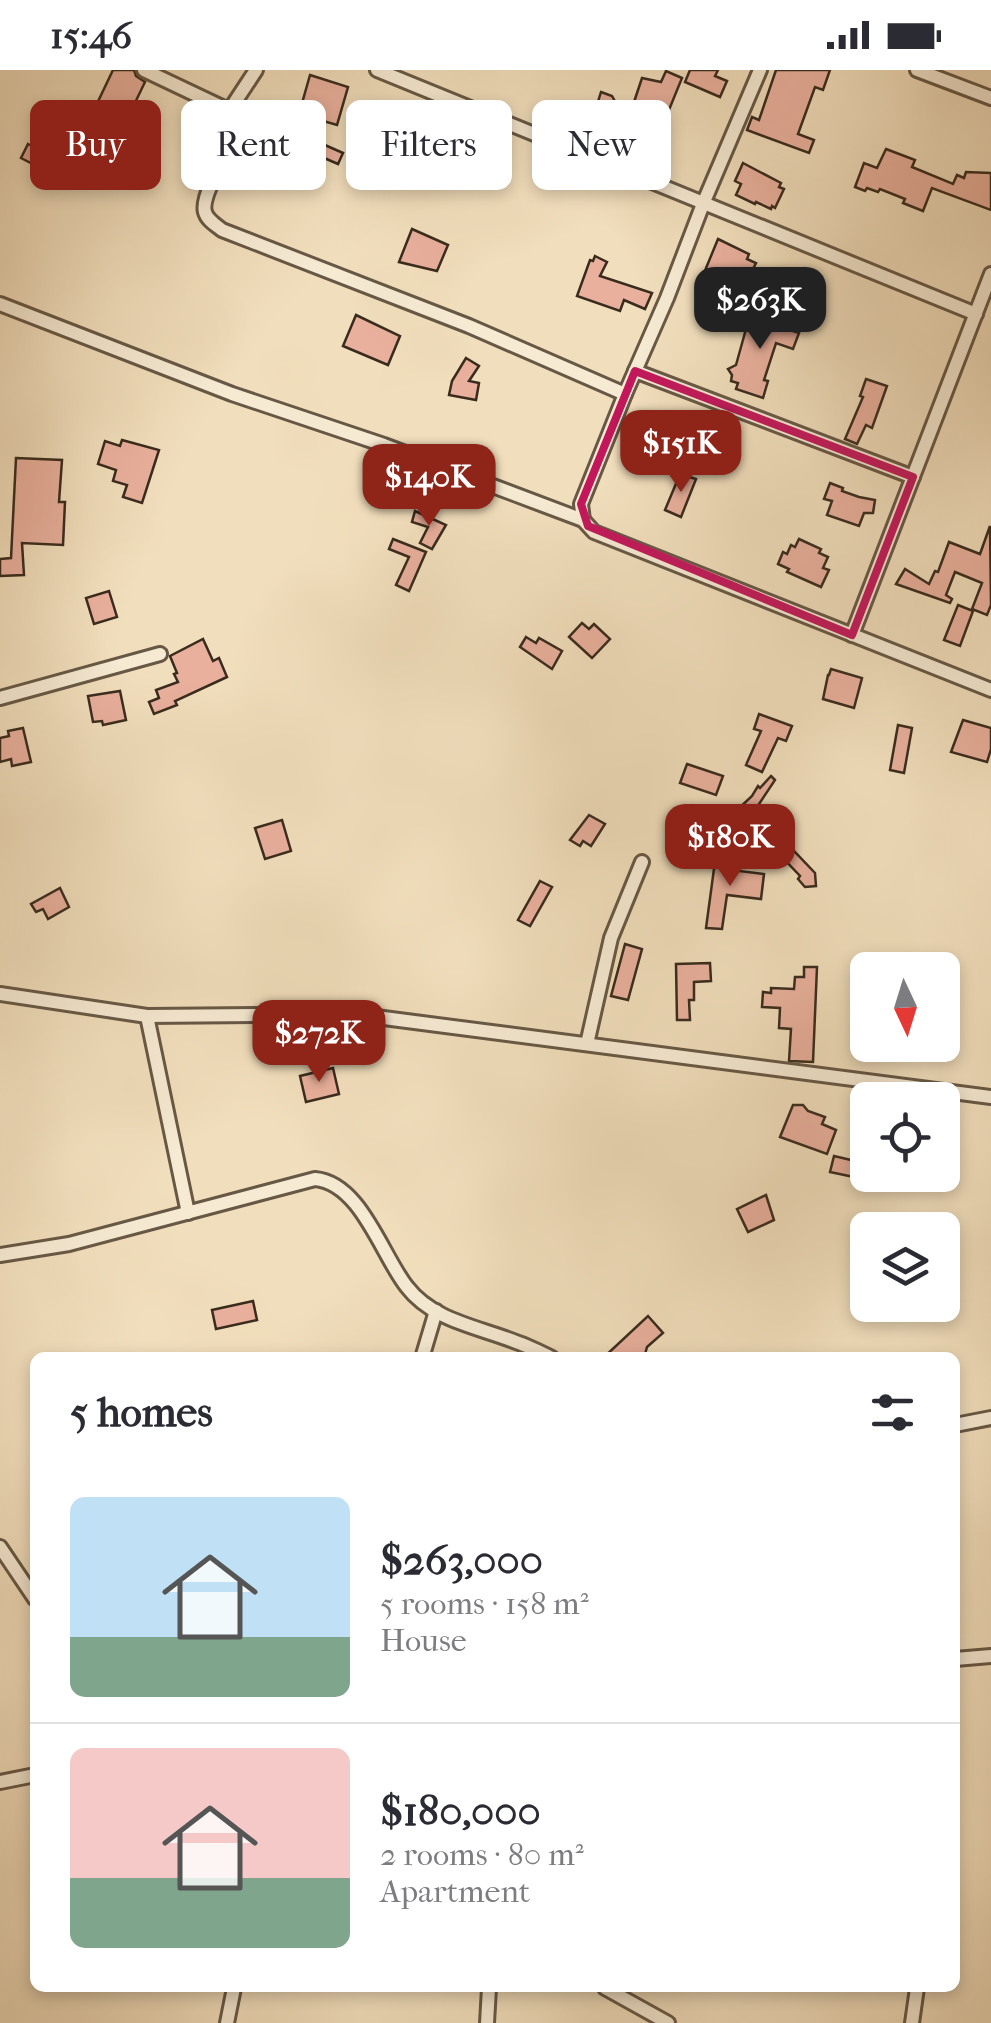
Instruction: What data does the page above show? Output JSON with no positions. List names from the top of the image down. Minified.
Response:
{"north":"bottom","page":{"status":"15:46","chip":["Buy","Rent","Filters","New"],"price":["$263K","$151K","$140K","$180K","$272K"],"heading":"5 homes","list":[{"name":"$263,000","note":"5 rooms · 158 m² · House"},{"name":"$180,000","note":"2 rooms · 80 m² · Apartment"}]}}
